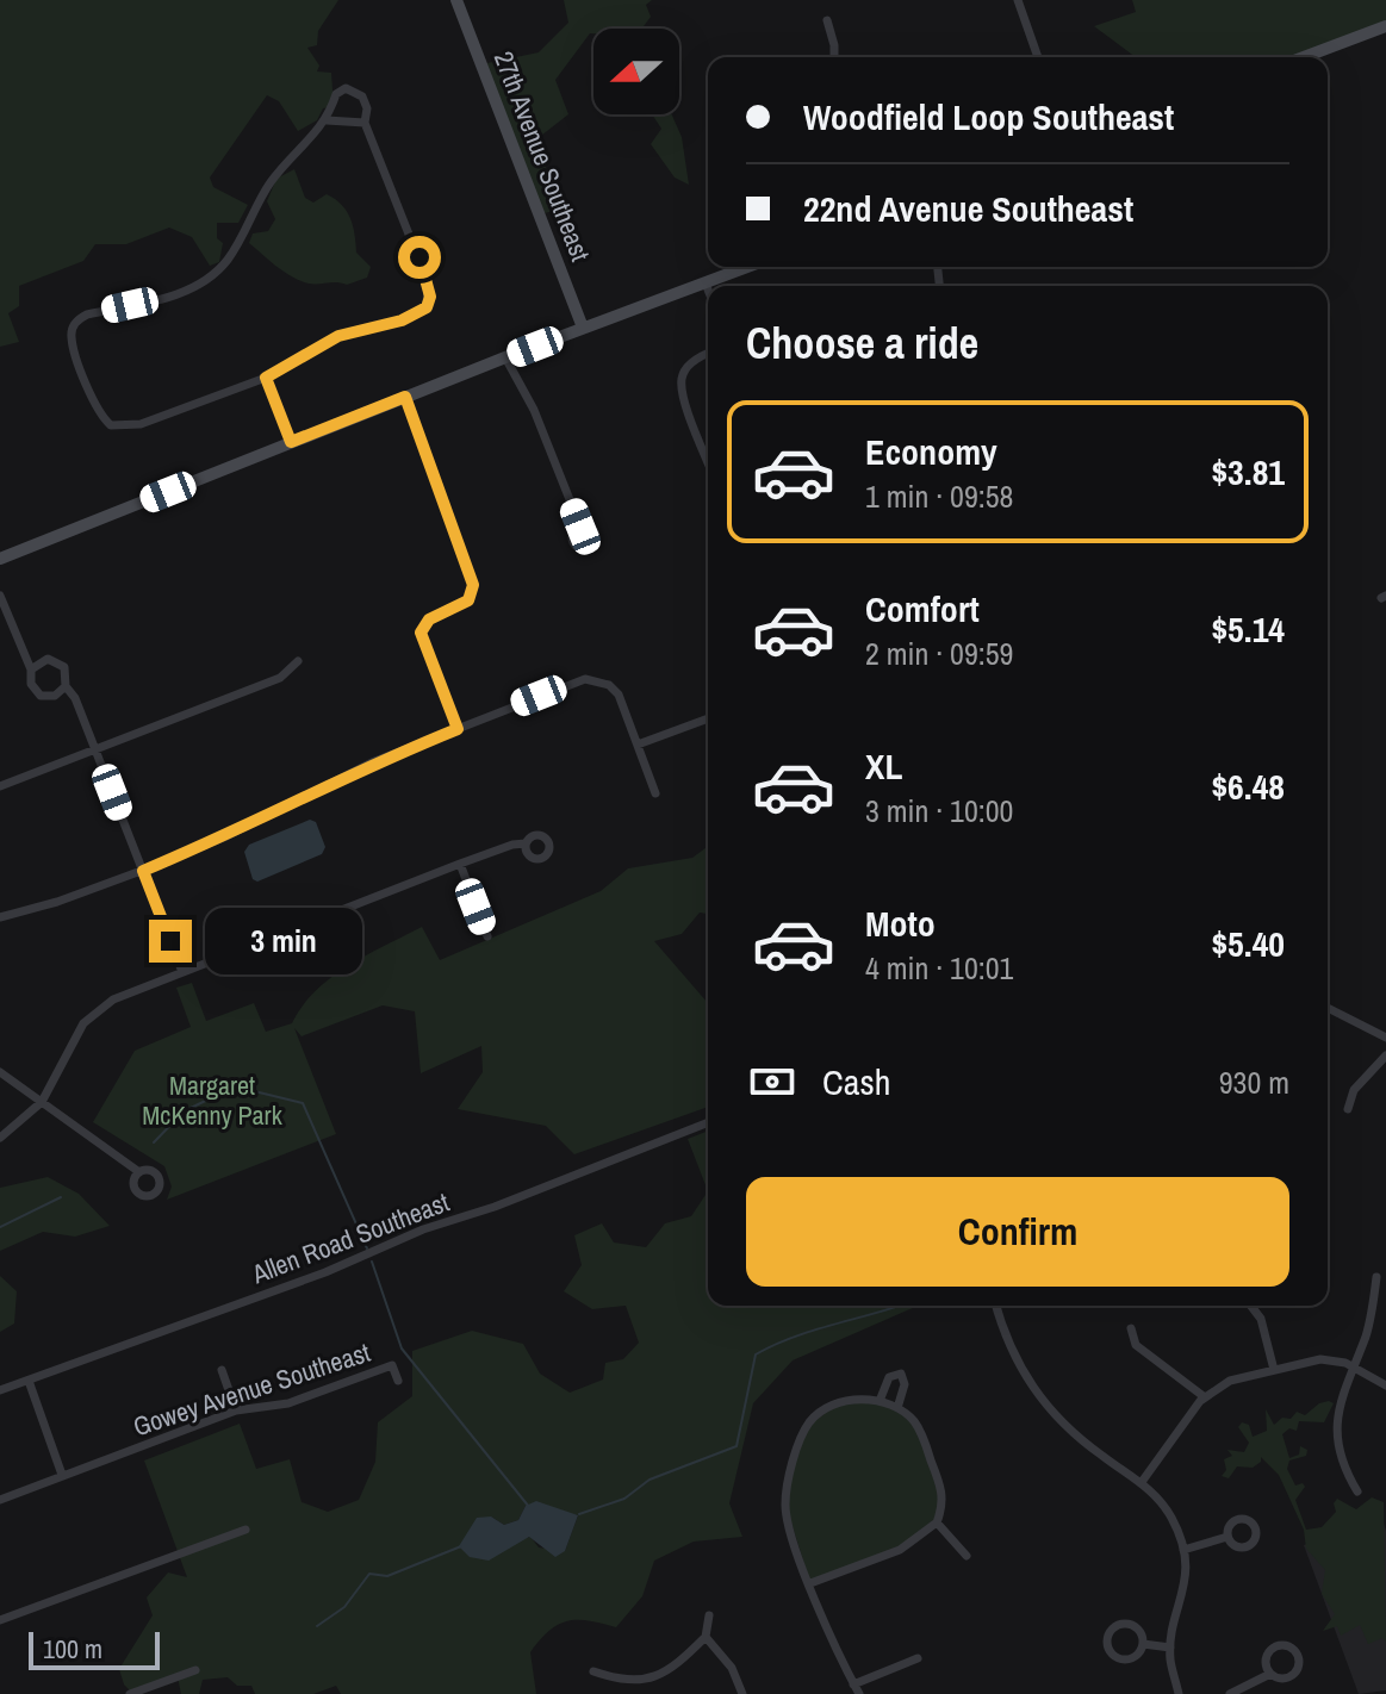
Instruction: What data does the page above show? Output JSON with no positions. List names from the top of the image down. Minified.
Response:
{"streets":{"street":["27th Avenue Southeast","Allen Road Southeast","Gowey Avenue Southeast"]},"parks":["Margaret McKenny Park"],"scale_bar":"100 m","north":"left","page":{"banner":["Woodfield Loop Southeast","22nd Avenue Southeast"],"heading":"Choose a ride","list":[{"name":"Economy","note":"1 min · 09:58","value":"$3.81"},{"name":"Comfort","note":"2 min · 09:59","value":"$5.14"},{"name":"XL","note":"3 min · 10:00","value":"$6.48"},{"name":"Moto","note":"4 min · 10:01","value":"$5.40"}],"bubble":"3 min","pay":["Cash","930 m"],"buttons":"Confirm","scale":"100 m"}}
